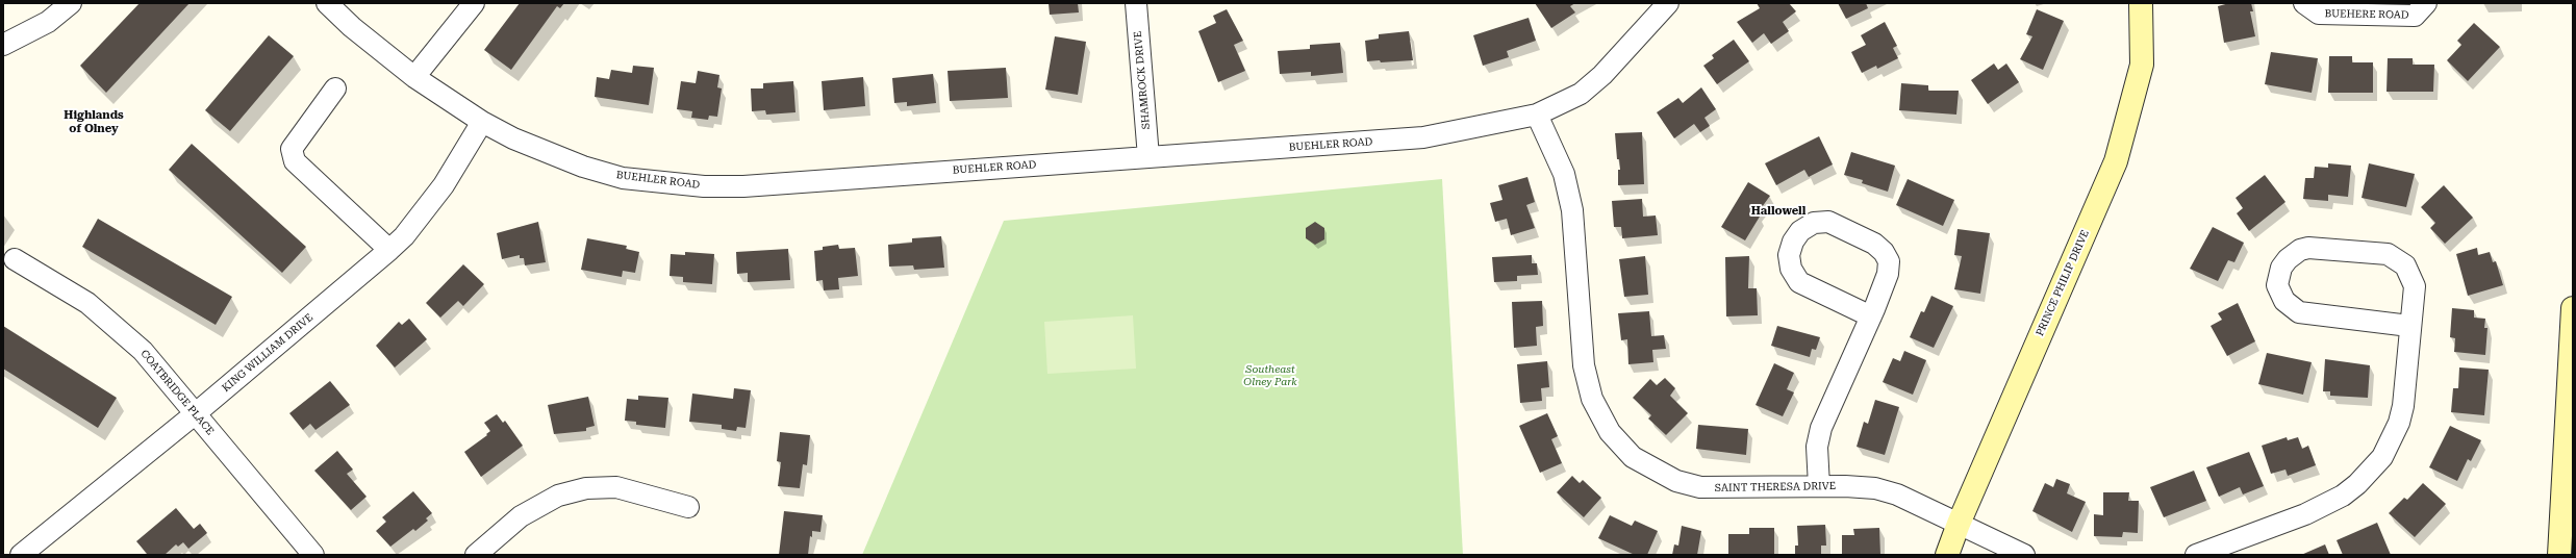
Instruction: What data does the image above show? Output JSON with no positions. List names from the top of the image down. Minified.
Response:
{"streets":{"street":["BUEHERE ROAD","SHAMROCK DRIVE","BUEHLER ROAD","PRINCE PHILIP DRIVE","KING WILLIAM DRIVE","COATBRIDGE PLACE","SAINT THERESA DRIVE"]},"crossings":[["SHAMROCK DRIVE","BUEHLER ROAD"],["BUEHLER ROAD","KING WILLIAM DRIVE"],["BUEHLER ROAD","SAINT THERESA DRIVE"],["PRINCE PHILIP DRIVE","SAINT THERESA DRIVE"],["KING WILLIAM DRIVE","COATBRIDGE PLACE"]],"districts":["Highlands of Olney","Hallowell"],"parks":["Southeast Olney Park"]}
